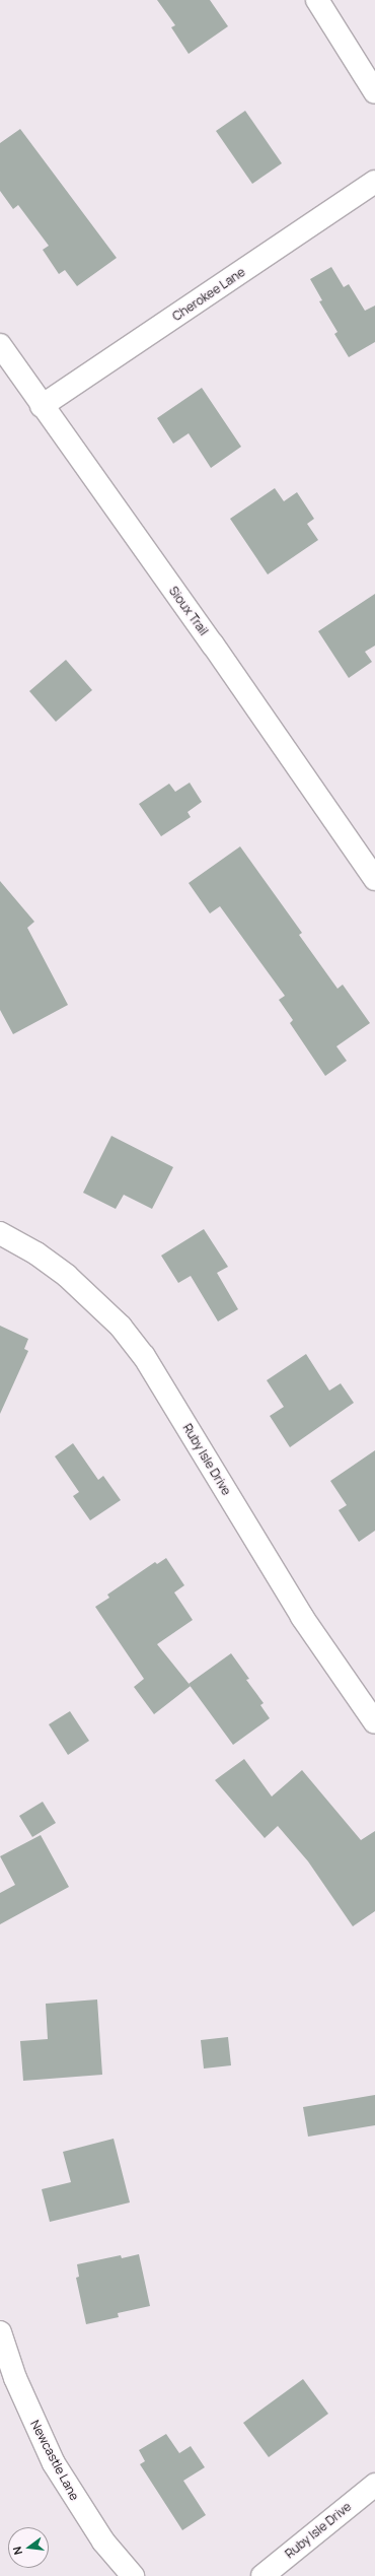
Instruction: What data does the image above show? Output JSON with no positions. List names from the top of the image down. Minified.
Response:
{"streets":{"street":["Cherokee Lane","Sioux Trail","Ruby Isle Drive","Newcastle Lane"]},"crossings":[["Cherokee Lane","Sioux Trail"]],"north":"left"}
